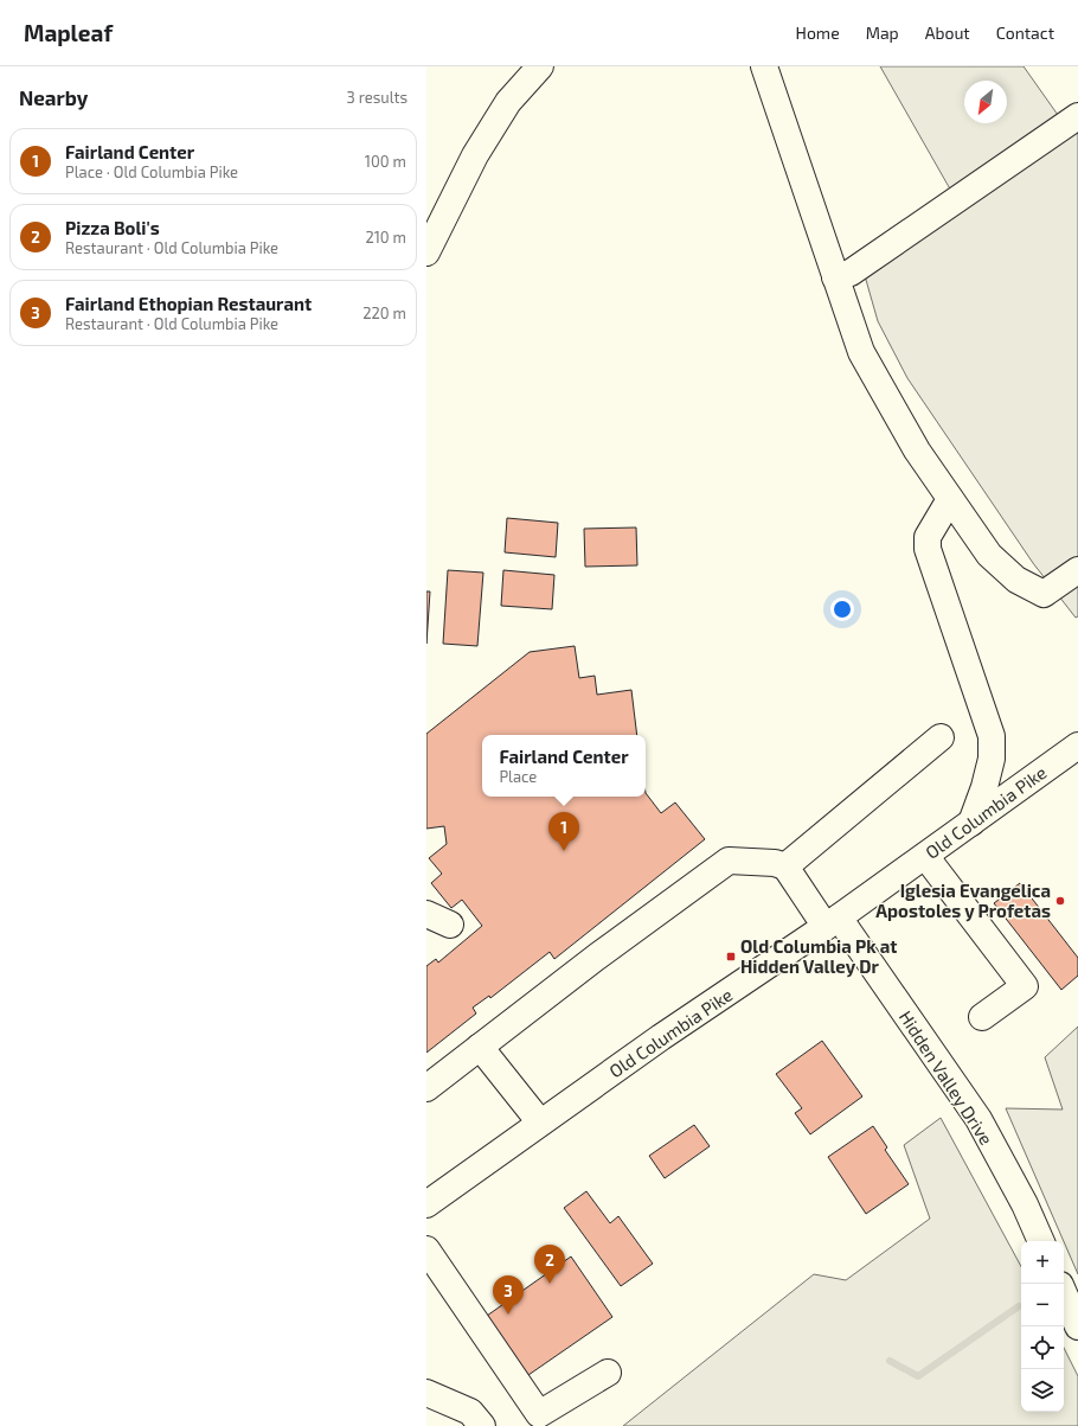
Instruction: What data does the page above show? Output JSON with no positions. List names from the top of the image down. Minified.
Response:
{"streets":{"main road":["Old Columbia Pike","Hidden Valley Drive"]},"crossings":[["Old Columbia Pike","Hidden Valley Drive"]],"places":{"other":["Iglesia Evangelica Apostoles y Profetas"],"transit":["Old Columbia Pk at Hidden Valley Dr"]},"north":"bottom left","page":{"header":"Mapleaf","nav":["Home","Map","About","Contact"],"heading":["Nearby","3 results"],"list":[{"mark":"1","name":"Fairland Center","note":"Place · Old Columbia Pike","value":"100 m"},{"mark":"2","name":"Pizza Boli's","note":"Restaurant · Old Columbia Pike","value":"210 m"},{"mark":"3","name":"Fairland Ethopian Restaurant","note":"Restaurant · Old Columbia Pike","value":"220 m"}],"popup":["Fairland Center","Place"],"pins":["1","2","3"],"map_buttons":["+","−"]}}
